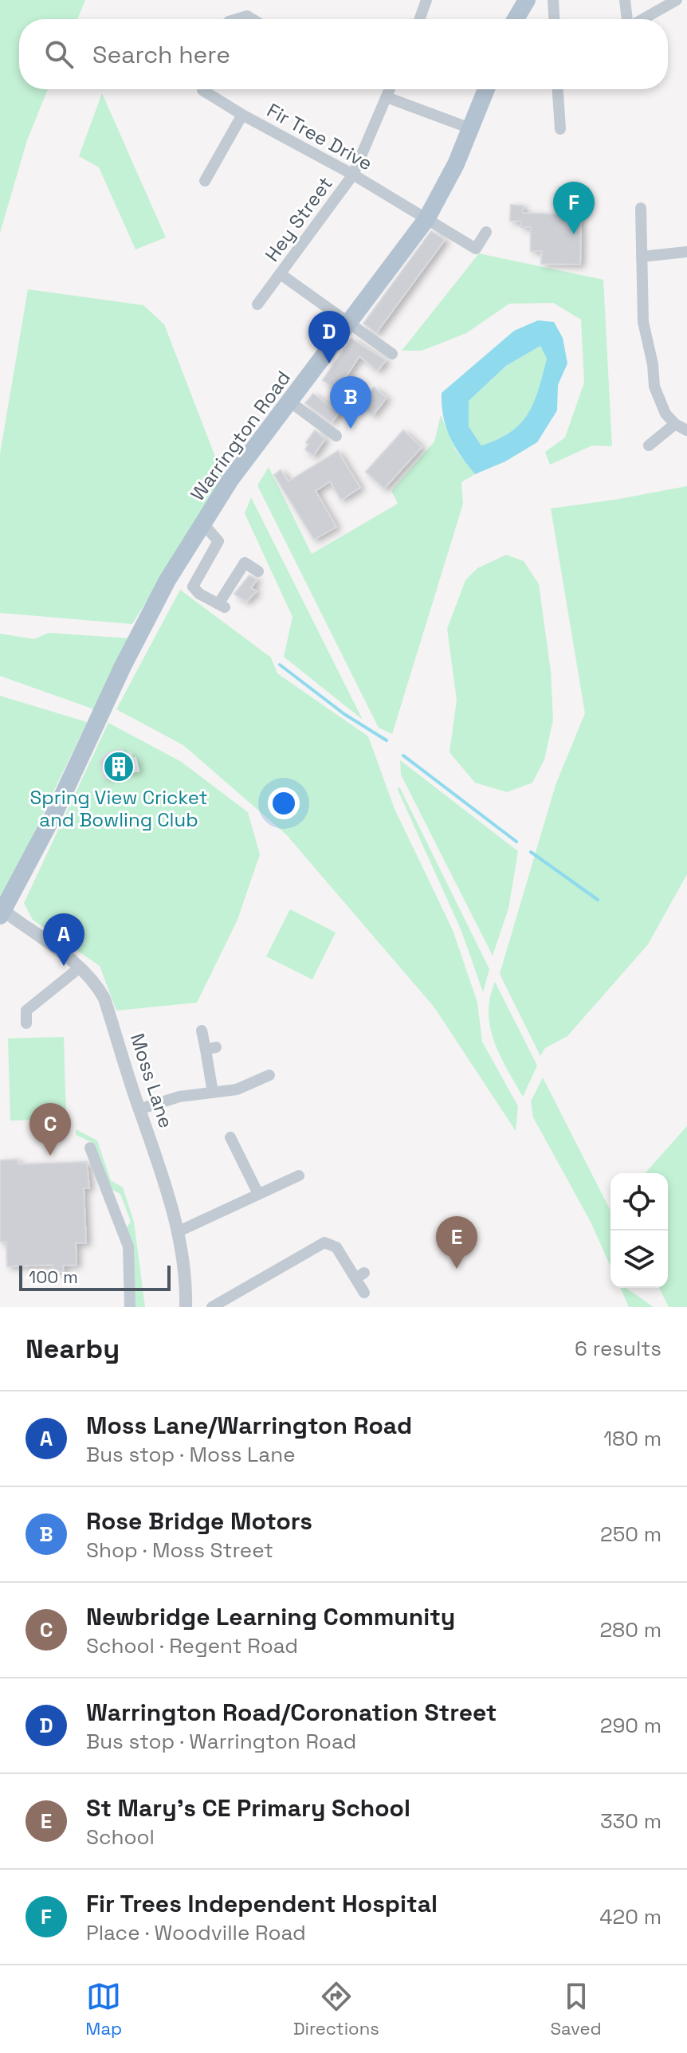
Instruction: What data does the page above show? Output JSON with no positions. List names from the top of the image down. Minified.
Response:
{"streets":{"main road":["Warrington Road"],"street":["Fir Tree Drive","Hey Street","Moss Lane"]},"crossings":[["Fir Tree Drive","Hey Street"],["Fir Tree Drive","Warrington Road"],["Warrington Road","Moss Lane"]],"places":{"building":["Spring View Cricket and Bowling Club"]},"scale_bar":"100 m","page":{"search":"Search here","pins":["F","D","B","A","C","E"],"scale":"100 m","heading":["Nearby","6 results"],"list":[{"mark":"A","name":"Moss Lane/Warrington Road","note":"Bus stop · Moss Lane","value":"180 m"},{"mark":"B","name":"Rose Bridge Motors","note":"Shop · Moss Street","value":"250 m"},{"mark":"C","name":"Newbridge Learning Community","note":"School · Regent Road","value":"280 m"},{"mark":"D","name":"Warrington Road/Coronation Street","note":"Bus stop · Warrington Road","value":"290 m"},{"mark":"E","name":"St Mary's CE Primary School","note":"School","value":"330 m"},{"mark":"F","name":"Fir Trees Independent Hospital","note":"Place · Woodville Road","value":"420 m"}],"nav":["Map","Directions","Saved"]}}
